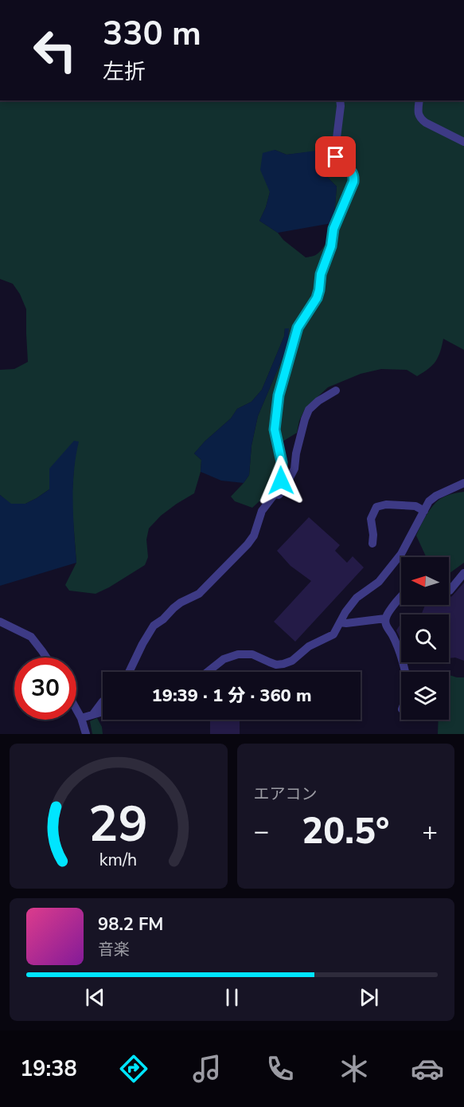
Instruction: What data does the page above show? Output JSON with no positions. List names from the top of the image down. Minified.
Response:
{"north":"left","page":{"turn":["330 m","左折"],"limit":"30","trip":"19:39 · 1 分 · 360 m","tile":"エアコン","heat":["−","20.5°","+"],"song":["98.2 FM","音楽"],"tabs":"19:38","gauge":["29","km/h"]}}
